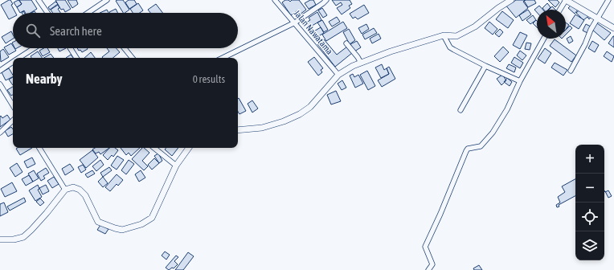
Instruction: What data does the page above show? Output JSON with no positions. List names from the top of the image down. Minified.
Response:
{"streets":{"street":["Jalan Nawatama"]},"north":"top left","page":{"search":"Search here","heading":["Nearby","0 results"],"map_buttons":["+","−"]}}
